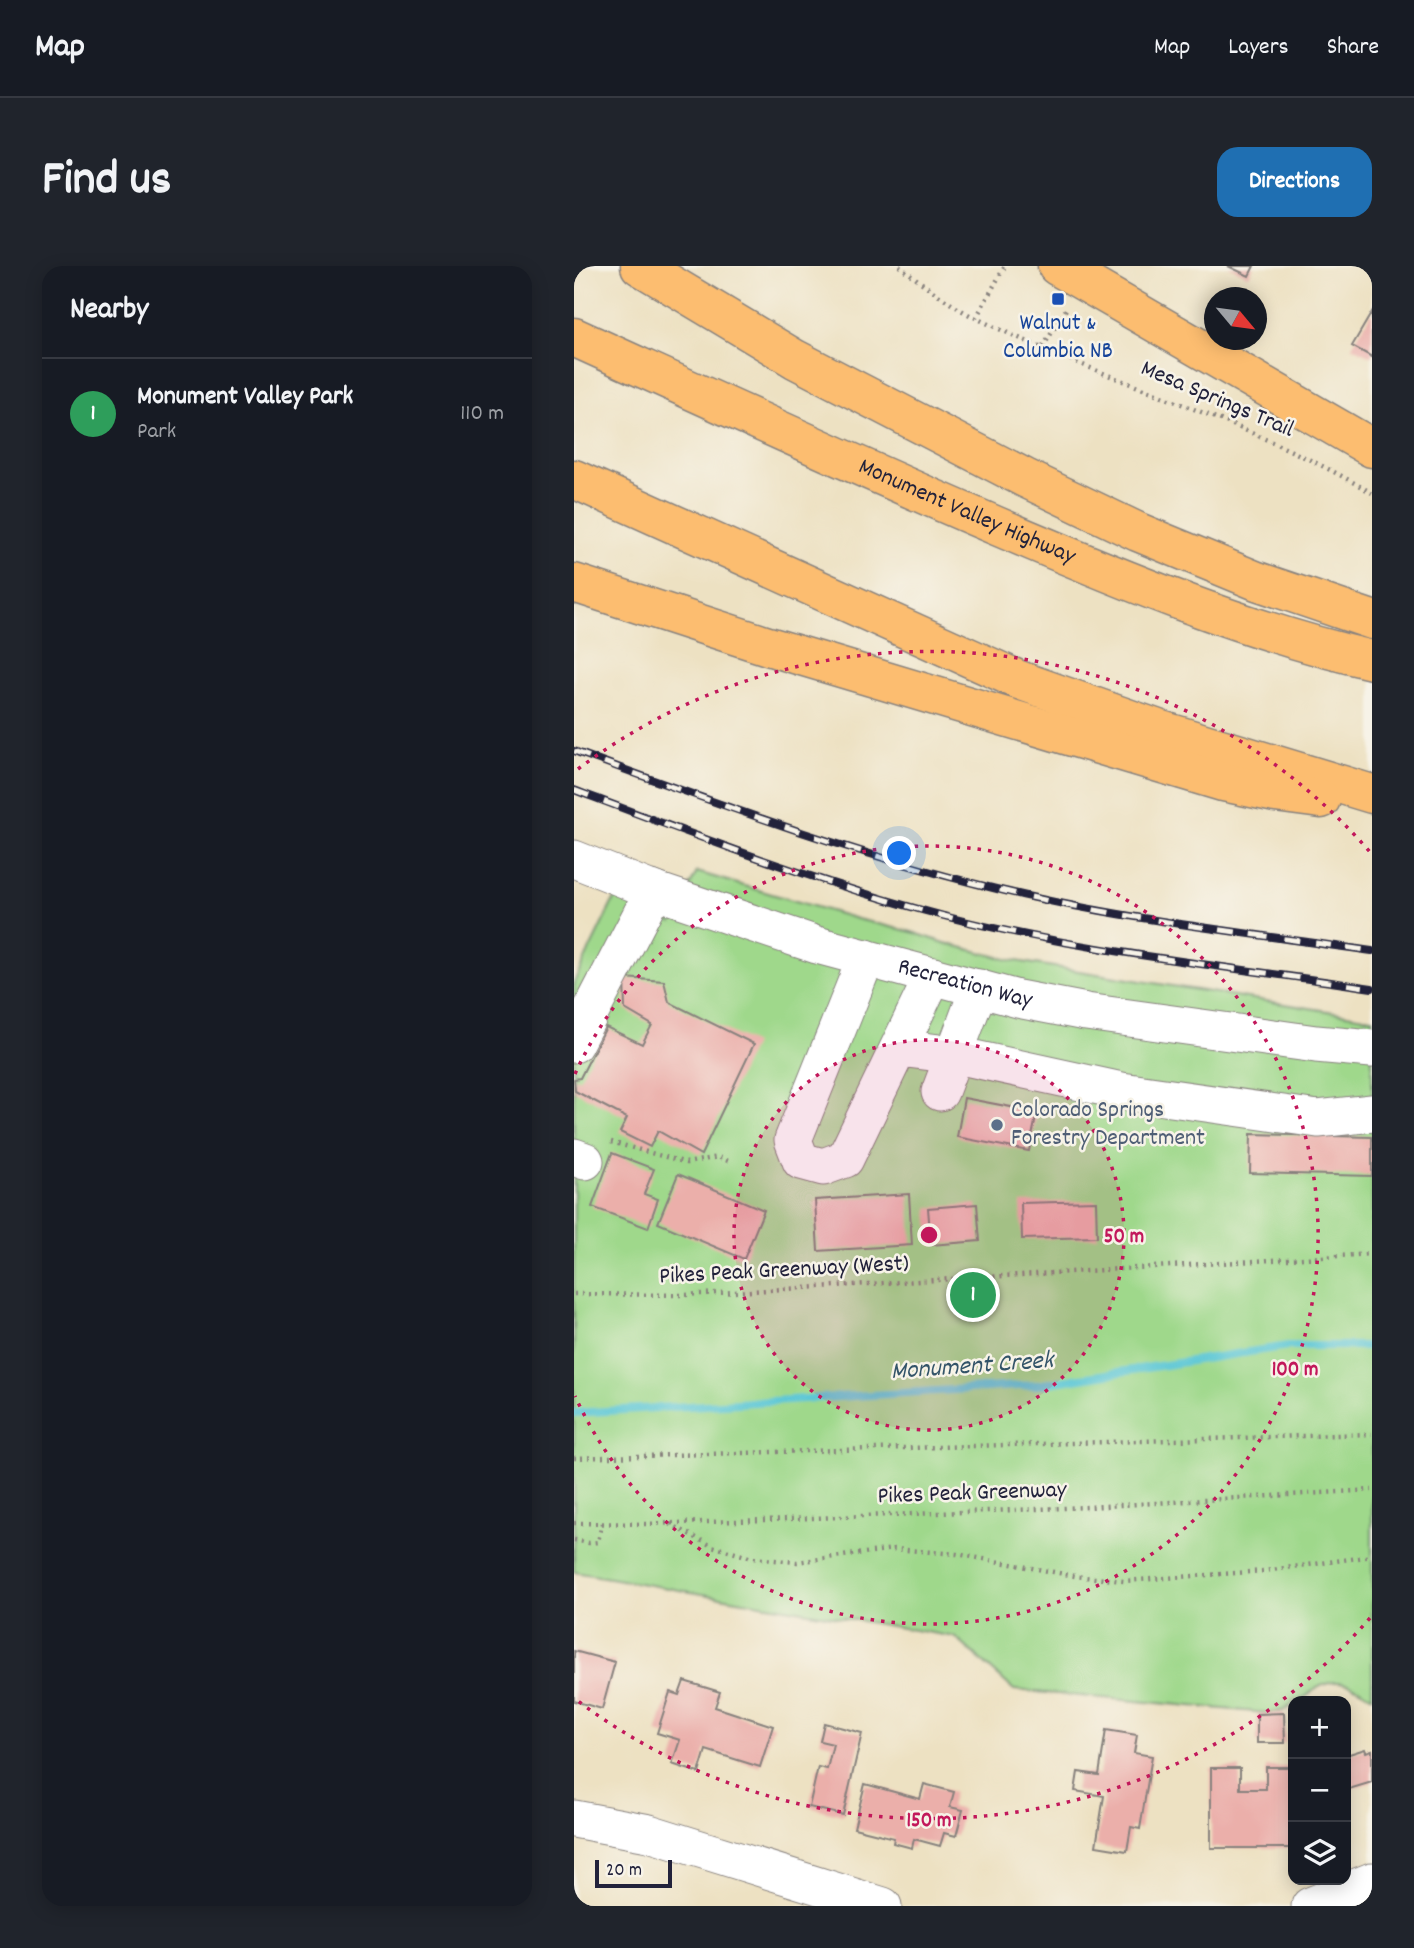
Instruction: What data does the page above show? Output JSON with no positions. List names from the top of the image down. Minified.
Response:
{"streets":{"main road":["Monument Valley Highway"],"street":["Recreation Way"],"path":["Mesa Springs Trail","Pikes Peak Greenway (West)","Pikes Peak Greenway"]},"water":["Monument Creek"],"places":{"transit":["Walnut & Columbia NB"],"other":["Colorado Springs Forestry Department"]},"scale_bar":"20 m","north":"bottom right","page":{"header":"Map","nav":["Map","Layers","Share"],"title":"Find us","buttons":"Directions","heading":"Nearby","list":[{"mark":"1","name":"Monument Valley Park","note":"Park","value":"110 m"}],"pins":"1","map_buttons":["+","−"],"scale":"20 m"},"rings":["50 m","100 m","150 m"]}
